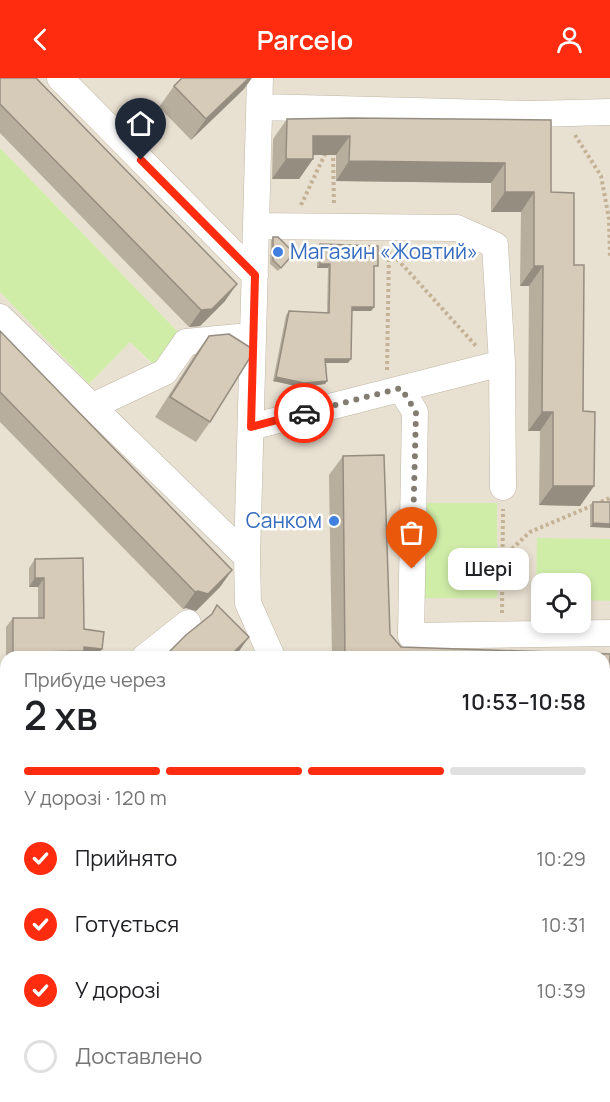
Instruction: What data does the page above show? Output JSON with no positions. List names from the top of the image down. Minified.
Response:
{"places":["Магазин «Жовтий»","Санком","Шері"],"page":{"header":"Parcelo","bubble":"Шері","heading":["2 хв","Прибуде через","10:53–10:58"],"bar":"У дорозі · 120 m","list":[["Прийнято","10:29"],["Готується","10:31"],["У дорозі","10:39"],"Доставлено"]}}
